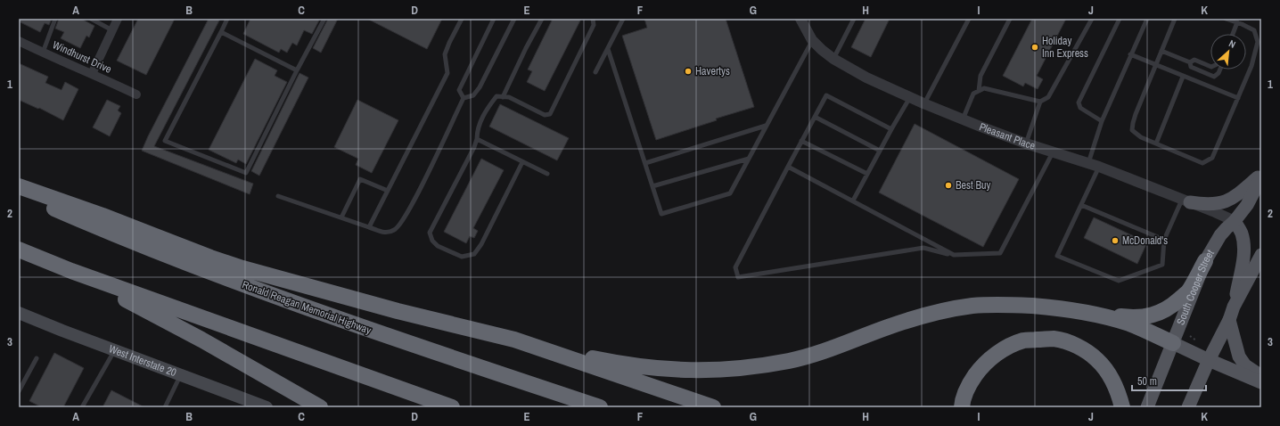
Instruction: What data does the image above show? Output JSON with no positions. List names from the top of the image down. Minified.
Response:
{"streets":{"highway":["Ronald Reagan Memorial Highway"],"main road":["South Cooper Street","West Interstate 20"],"street":["Windhurst Drive","Pleasant Place"]},"crossings":[["Pleasant Place","South Cooper Street"]],"places":["Holiday Inn Express","Havertys","Best Buy","McDonald's"],"scale_bar":"50 m","north":"top right","grid":{"columns":["A","B","C","D","E","F","G","H","I","J","K"],"rows":["1","2","3"]}}
